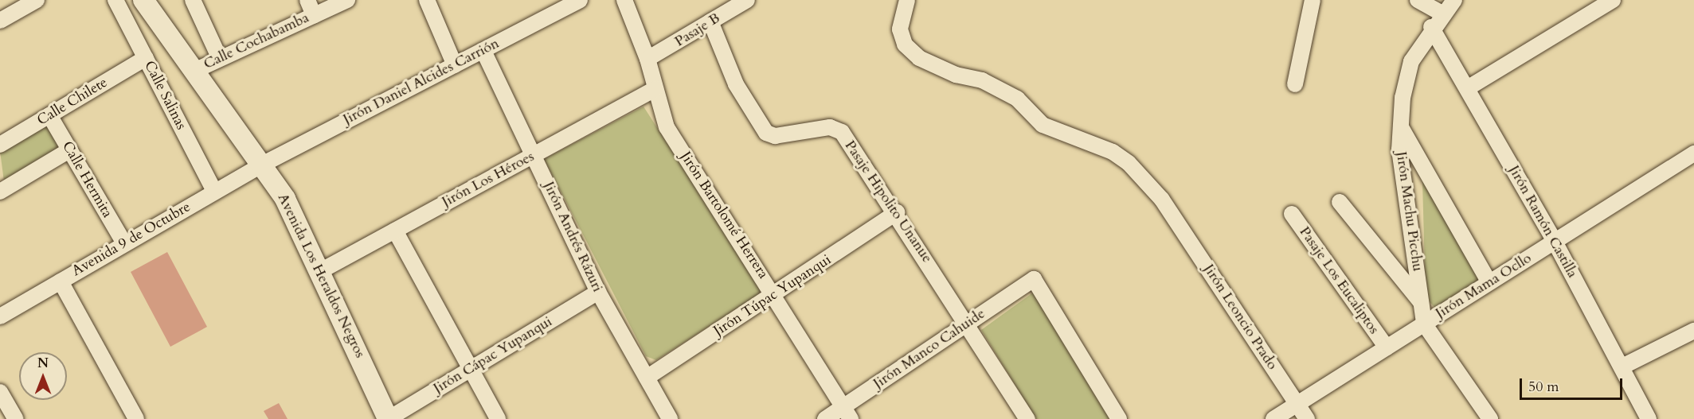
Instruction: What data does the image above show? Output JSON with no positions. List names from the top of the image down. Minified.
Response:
{"streets":{"street":["Pasaje B","Calle Cochabamba","Jirón Daniel Alcides Carrión","Calle Salinas","Calle Chilete","Calle Hermita","Jirón Los Héroes","Pasaje Hipolito Unanue","Jirón Machu Picchu","Jirón Bartolomé Herrera","Jirón Ramón Castilla","Jirón Andrés Rázuri","Avenida 9 de Octubre","Avenida Los Heraldos Negros","Pasaje Los Eucaliptos","Jirón Mama Ocllo","Jirón Túpac Yupanqui","Jirón Leoncio Prado","Jirón Manco Cahuide","Jirón Cápac Yupanqui"]},"crossings":[["Pasaje B","Pasaje Hipolito Unanue"],["Pasaje B","Jirón Bartolomé Herrera"],["Calle Cochabamba","Avenida Los Heraldos Negros"],["Jirón Daniel Alcides Carrión","Jirón Andrés Rázuri"],["Jirón Daniel Alcides Carrión","Avenida 9 de Octubre"],["Jirón Daniel Alcides Carrión","Avenida Los Heraldos Negros"],["Calle Salinas","Calle Chilete"],["Calle Salinas","Avenida 9 de Octubre"],["Calle Chilete","Calle Hermita"],["Calle Hermita","Avenida 9 de Octubre"],["Jirón Los Héroes","Jirón Bartolomé Herrera"],["Jirón Los Héroes","Jirón Andrés Rázuri"],["Jirón Los Héroes","Avenida Los Heraldos Negros"],["Pasaje Hipolito Unanue","Jirón Túpac Yupanqui"],["Pasaje Hipolito Unanue","Jirón Manco Cahuide"],["Jirón Machu Picchu","Jirón Ramón Castilla"],["Jirón Machu Picchu","Jirón Mama Ocllo"],["Jirón Bartolomé Herrera","Jirón Túpac Yupanqui"],["Jirón Bartolomé Herrera","Jirón Manco Cahuide"],["Jirón Ramón Castilla","Jirón Mama Ocllo"],["Jirón Andrés Rázuri","Jirón Túpac Yupanqui"],["Jirón Andrés Rázuri","Jirón Cápac Yupanqui"],["Avenida 9 de Octubre","Avenida Los Heraldos Negros"],["Avenida Los Heraldos Negros","Jirón Cápac Yupanqui"],["Pasaje Los Eucaliptos","Jirón Mama Ocllo"],["Jirón Mama Ocllo","Jirón Leoncio Prado"]],"scale_bar":"50 m","north":"top"}
